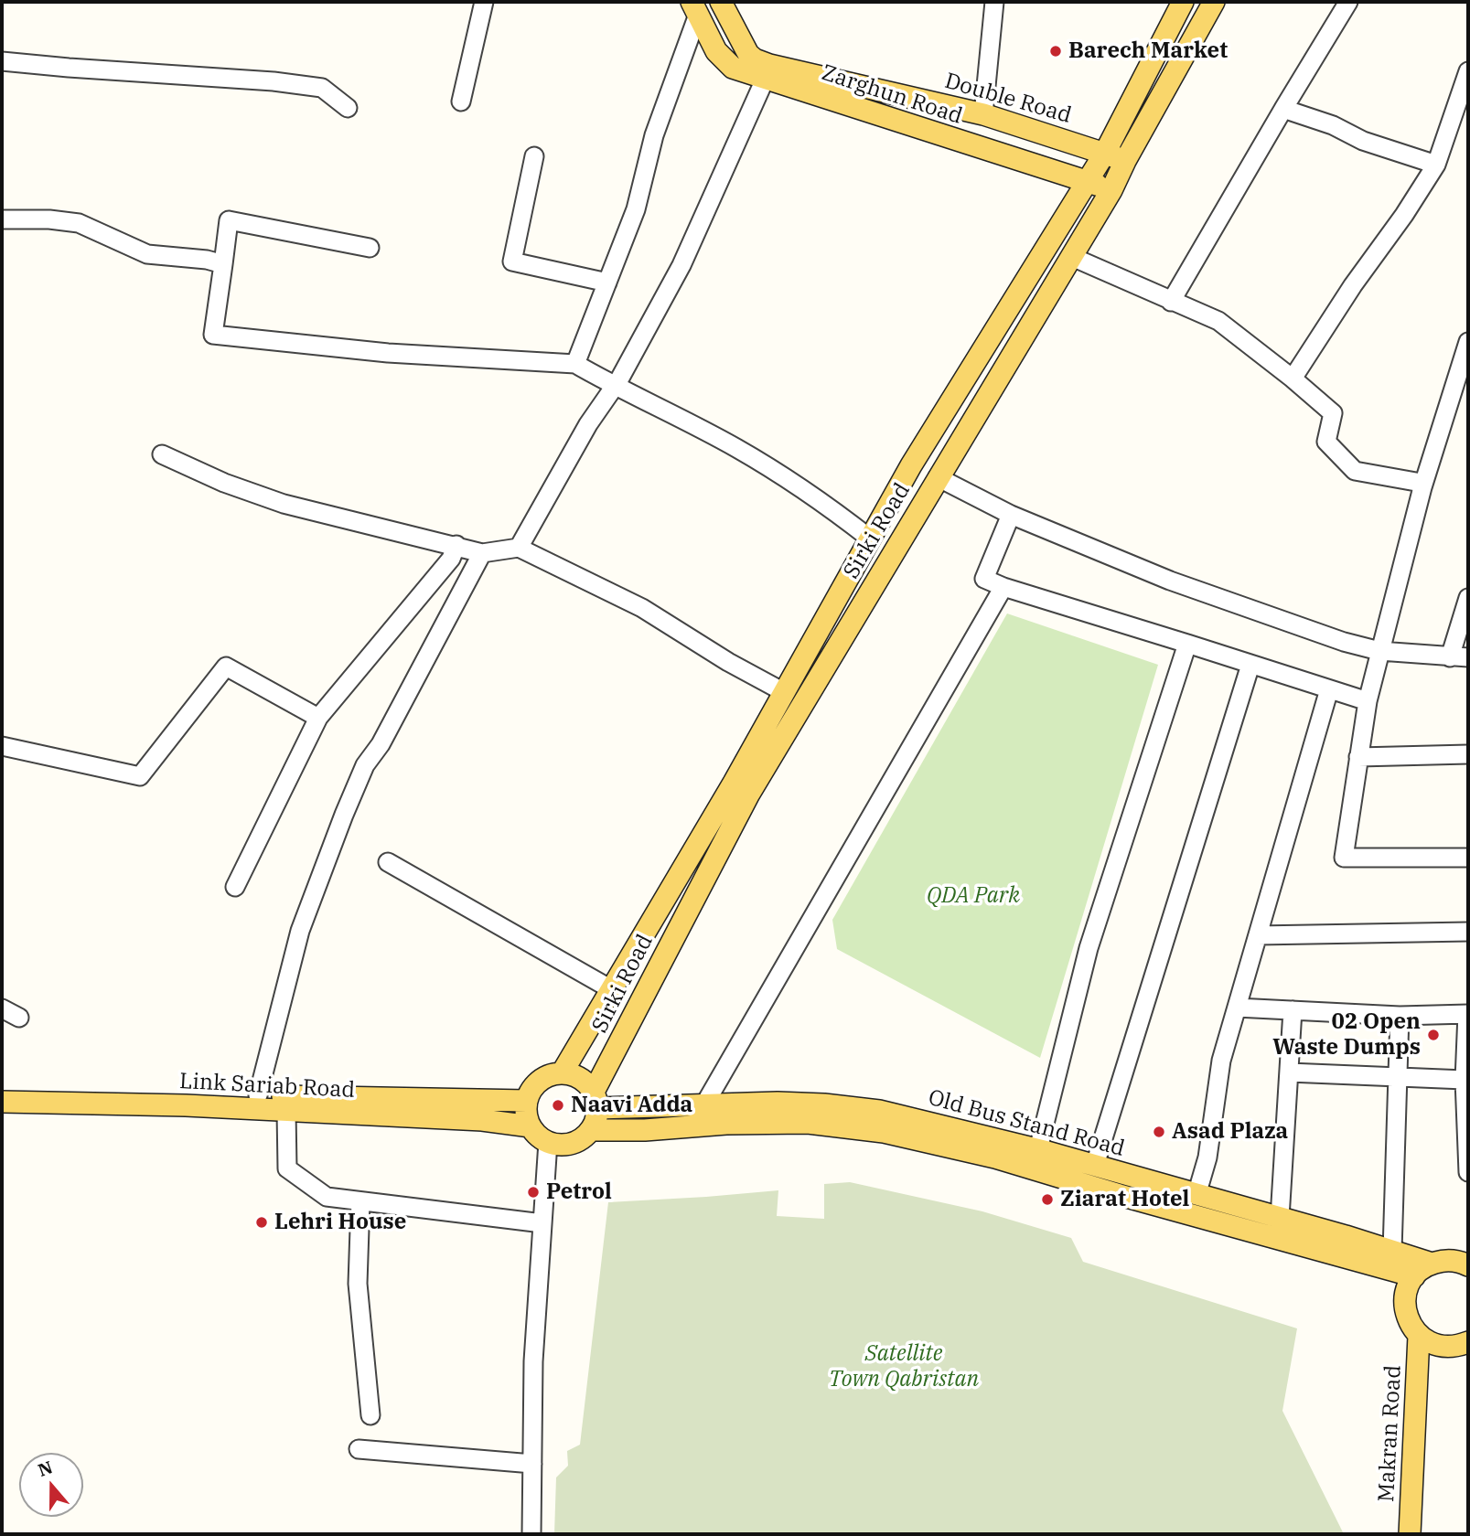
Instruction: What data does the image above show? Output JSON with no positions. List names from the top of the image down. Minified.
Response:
{"streets":{"main road":["Zarghun Road","Double Road","Sirki Road","Link Sariab Road","Old Bus Stand Road","Makran Road"]},"crossings":[["Zarghun Road","Double Road"],["Zarghun Road","Sirki Road"],["Double Road","Sirki Road"],["Sirki Road","Link Sariab Road"],["Sirki Road","Old Bus Stand Road"],["Link Sariab Road","Old Bus Stand Road"]],"parks":["QDA Park","Satellite Town Qabristan"],"places":["Barech Market","02 Open Waste Dumps","Naavi Adda","Asad Plaza","Petrol","Ziarat Hotel","Lehri House"],"north":"top"}
